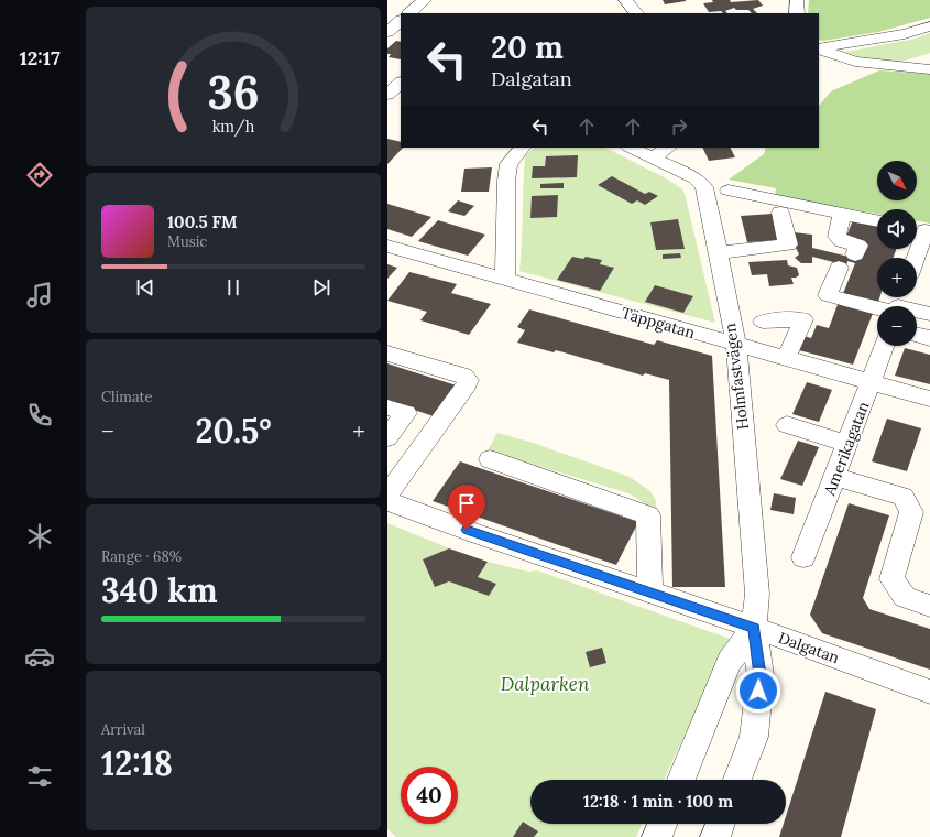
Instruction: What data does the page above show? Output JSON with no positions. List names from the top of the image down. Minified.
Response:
{"streets":{"street":["Täppgatan","Holmfastvägen","Amerikagatan","Dalgatan"]},"crossings":[["Täppgatan","Holmfastvägen"],["Täppgatan","Amerikagatan"],["Holmfastvägen","Dalgatan"]],"parks":["Dalparken"],"north":"bottom right","page":{"tabs":"12:17","turn":["20 m","Dalgatan"],"map_buttons":["+","−"],"song":["100.5 FM","Music"],"tile":["Climate",["Range · 68%","340 km"],["Arrival","12:18"]],"heat":["−","20.5°","+"],"limit":"40","trip":"12:18 · 1 min · 100 m","gauge":["36","km/h"]}}
